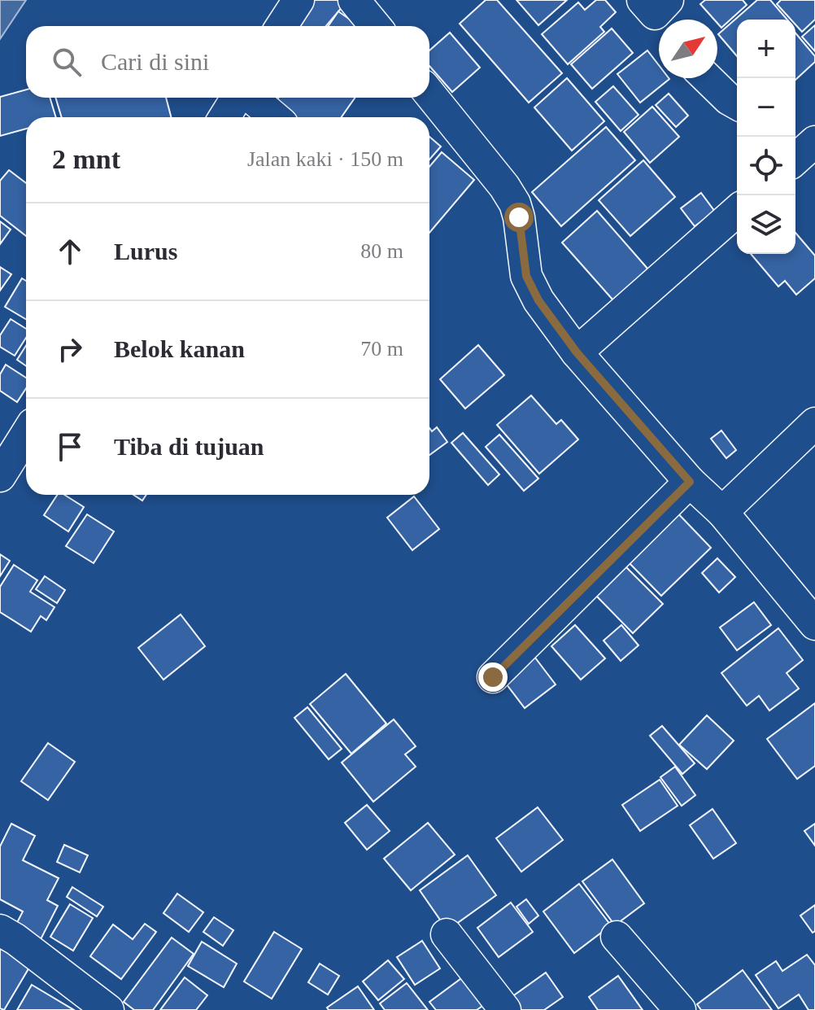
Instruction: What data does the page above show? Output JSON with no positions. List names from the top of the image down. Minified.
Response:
{"north":"top right","page":{"map_buttons":["+","−"],"search":"Cari di sini","heading":["2 mnt","Jalan kaki · 150 m"],"list":[["Lurus","80 m"],["Belok kanan","70 m"],"Tiba di tujuan"]}}
